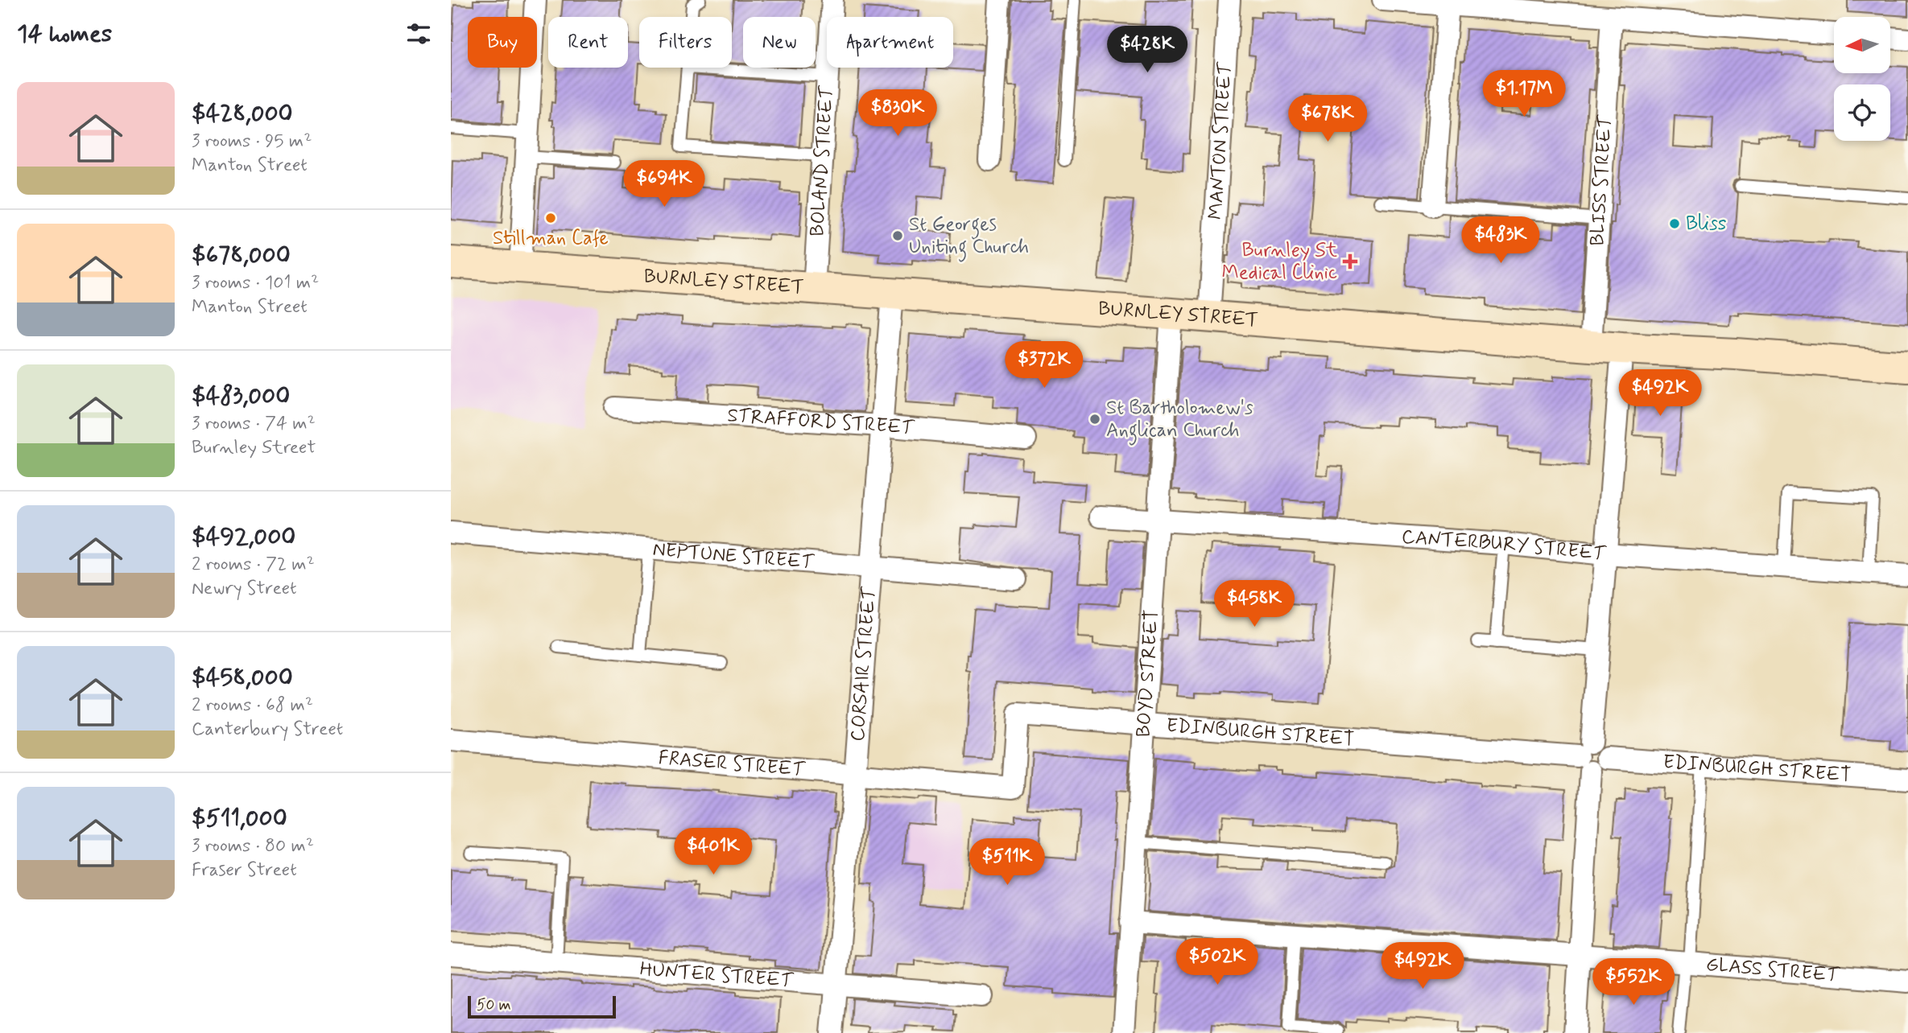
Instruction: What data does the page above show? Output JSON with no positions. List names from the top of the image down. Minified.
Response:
{"streets":{"main road":["BURNLEY STREET"],"street":["MANTON STREET","BOLAND STREET","BLISS STREET","STRAFFORD STREET","CANTERBURY STREET","NEPTUNE STREET","CORSAIR STREET","BOYD STREET","EDINBURGH STREET","FRASER STREET","GLASS STREET","HUNTER STREET"]},"crossings":[["MANTON STREET","BURNLEY STREET"],["BOLAND STREET","BURNLEY STREET"],["BLISS STREET","BURNLEY STREET"],["BURNLEY STREET","CORSAIR STREET"],["BURNLEY STREET","BOYD STREET"],["STRAFFORD STREET","CORSAIR STREET"],["CANTERBURY STREET","BOYD STREET"],["NEPTUNE STREET","CORSAIR STREET"],["CORSAIR STREET","FRASER STREET"],["CORSAIR STREET","HUNTER STREET"],["BOYD STREET","EDINBURGH STREET"],["BOYD STREET","GLASS STREET"],["EDINBURGH STREET","FRASER STREET"]],"places":{"other":["Stillman Cafe","Bliss","St Georges Uniting Church","St Bartholomew's Anglican Church"],"health":["Burnley St Medical Clinic"]},"scale_bar":"50 m","north":"left","page":{"heading":"14 homes","chip":["Buy","Rent","Filters","New","Apartment"],"price":["$428K","$1.17M","$830K","$678K","$694K","$483K","$372K","$492K","$458K","$401K","$511K","$502K","$492K","$552K"],"list":[{"name":"$428,000","note":"3 rooms · 95 m² · Manton Street"},{"name":"$678,000","note":"3 rooms · 101 m² · Manton Street"},{"name":"$483,000","note":"3 rooms · 74 m² · Burnley Street"},{"name":"$492,000","note":"2 rooms · 72 m² · Newry Street"},{"name":"$458,000","note":"2 rooms · 68 m² · Canterbury Street"},{"name":"$511,000","note":"3 rooms · 80 m² · Fraser Street"}],"scale":"50 m"}}
